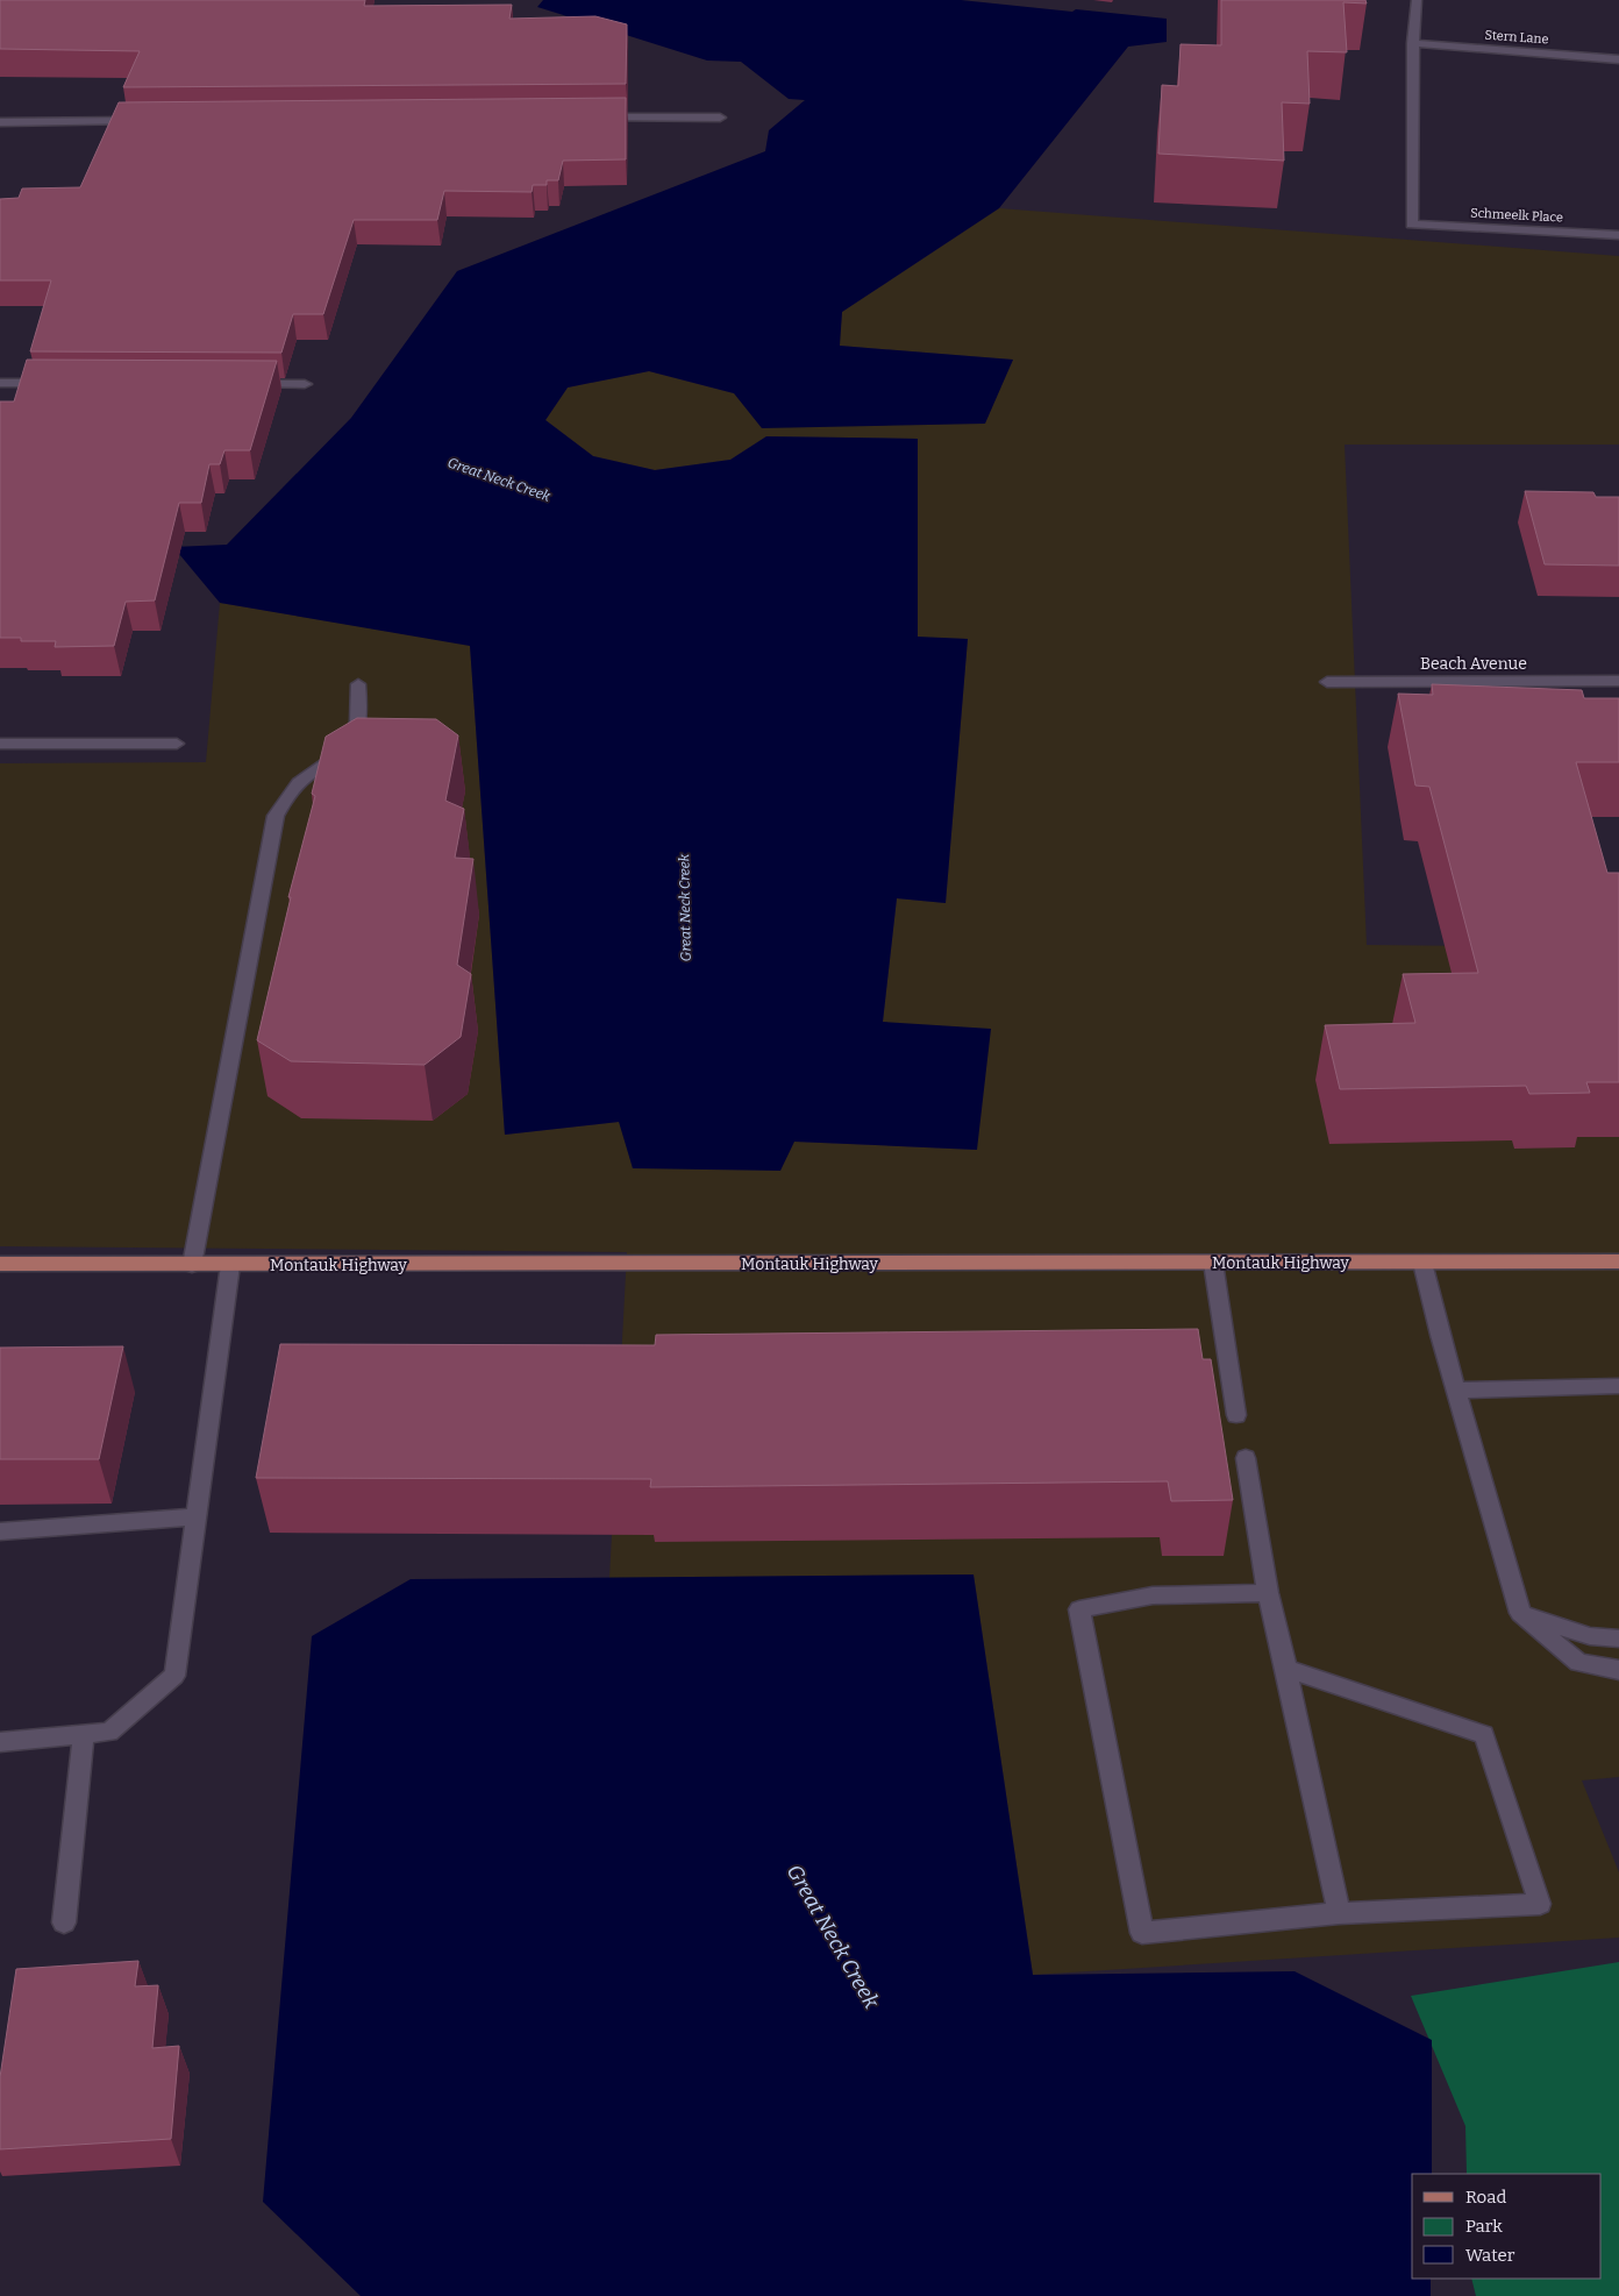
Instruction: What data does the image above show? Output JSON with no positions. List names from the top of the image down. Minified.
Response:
{"streets":{"main road":["Montauk Highway"],"street":["Stern Lane","Schmeelk Place","Beach Avenue"]},"crossings":[["Stern Lane","Schmeelk Place"]],"water":["Great Neck Creek"],"legend":["Road","Park","Water"]}
